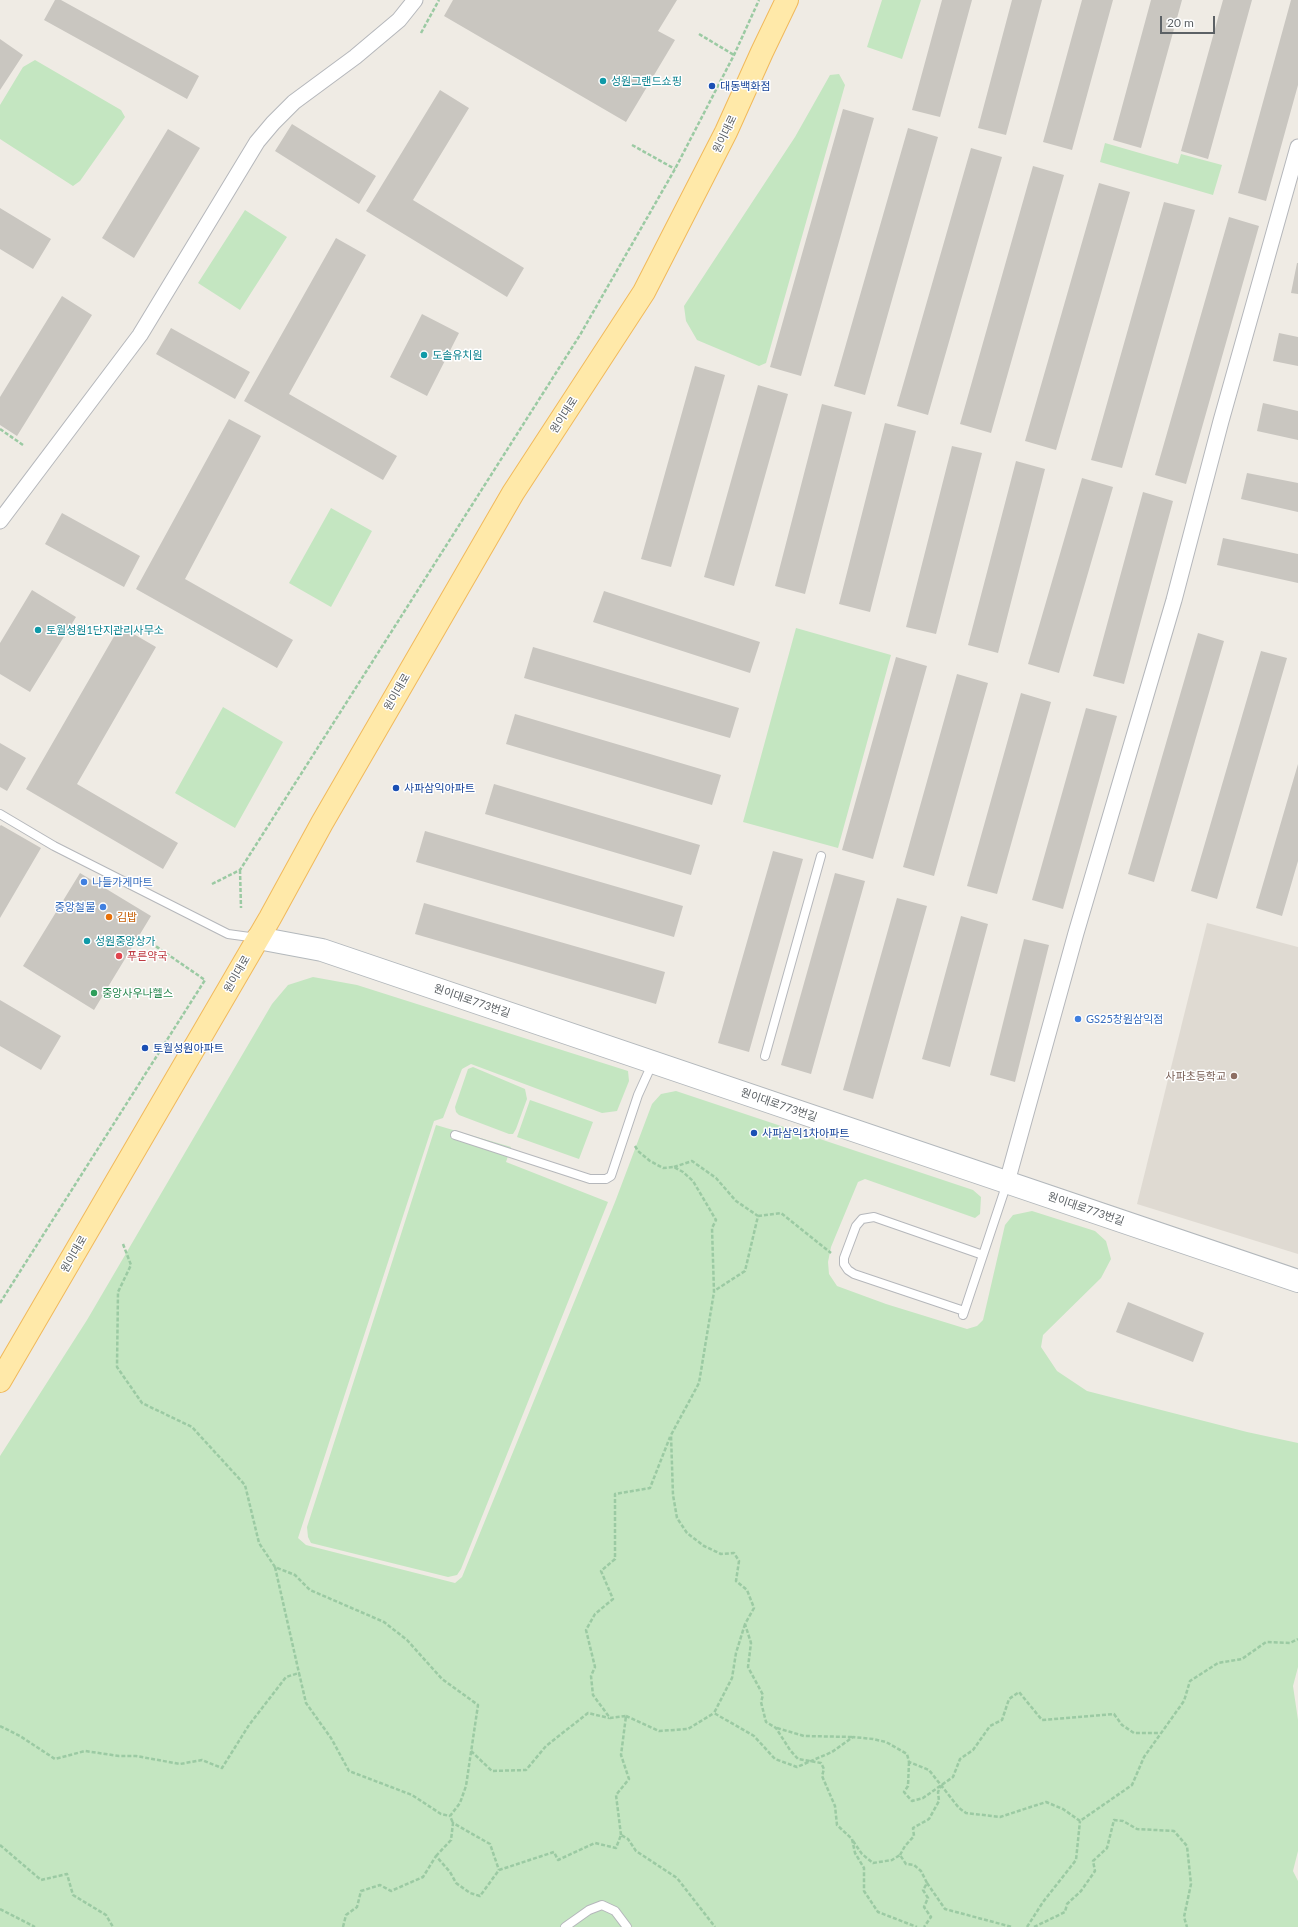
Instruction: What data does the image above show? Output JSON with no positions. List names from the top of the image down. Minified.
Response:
{"streets":{"main road":["원이대로"],"street":["원이대로773번길"]},"crossings":[["원이대로","원이대로773번길"]],"places":["성원그랜드쇼핑","대동백화점","도솔유치원","토월성원1단지관리사무소","사파삼익아파트","나들가게마트","중앙철물","김밥","성원중앙상가","푸른약국","중앙사우나헬스","GS25창원삼익점","토월성원아파트","사파초등학교","사파삼익1차아파트"],"scale_bar":"20 m"}
